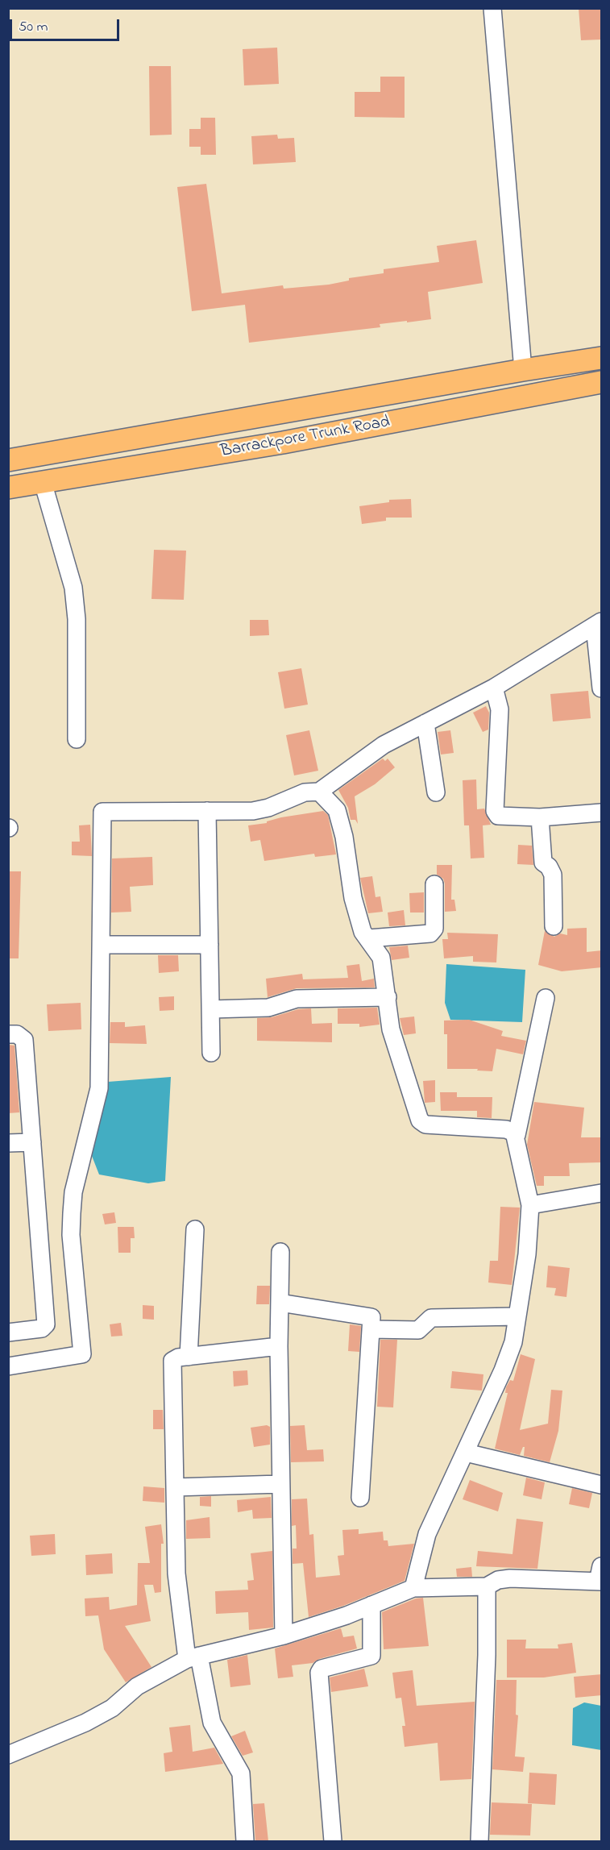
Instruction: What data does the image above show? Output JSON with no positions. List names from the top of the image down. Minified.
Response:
{"streets":{"main road":["Barrackpore Trunk Road"]},"scale_bar":"50 m"}
